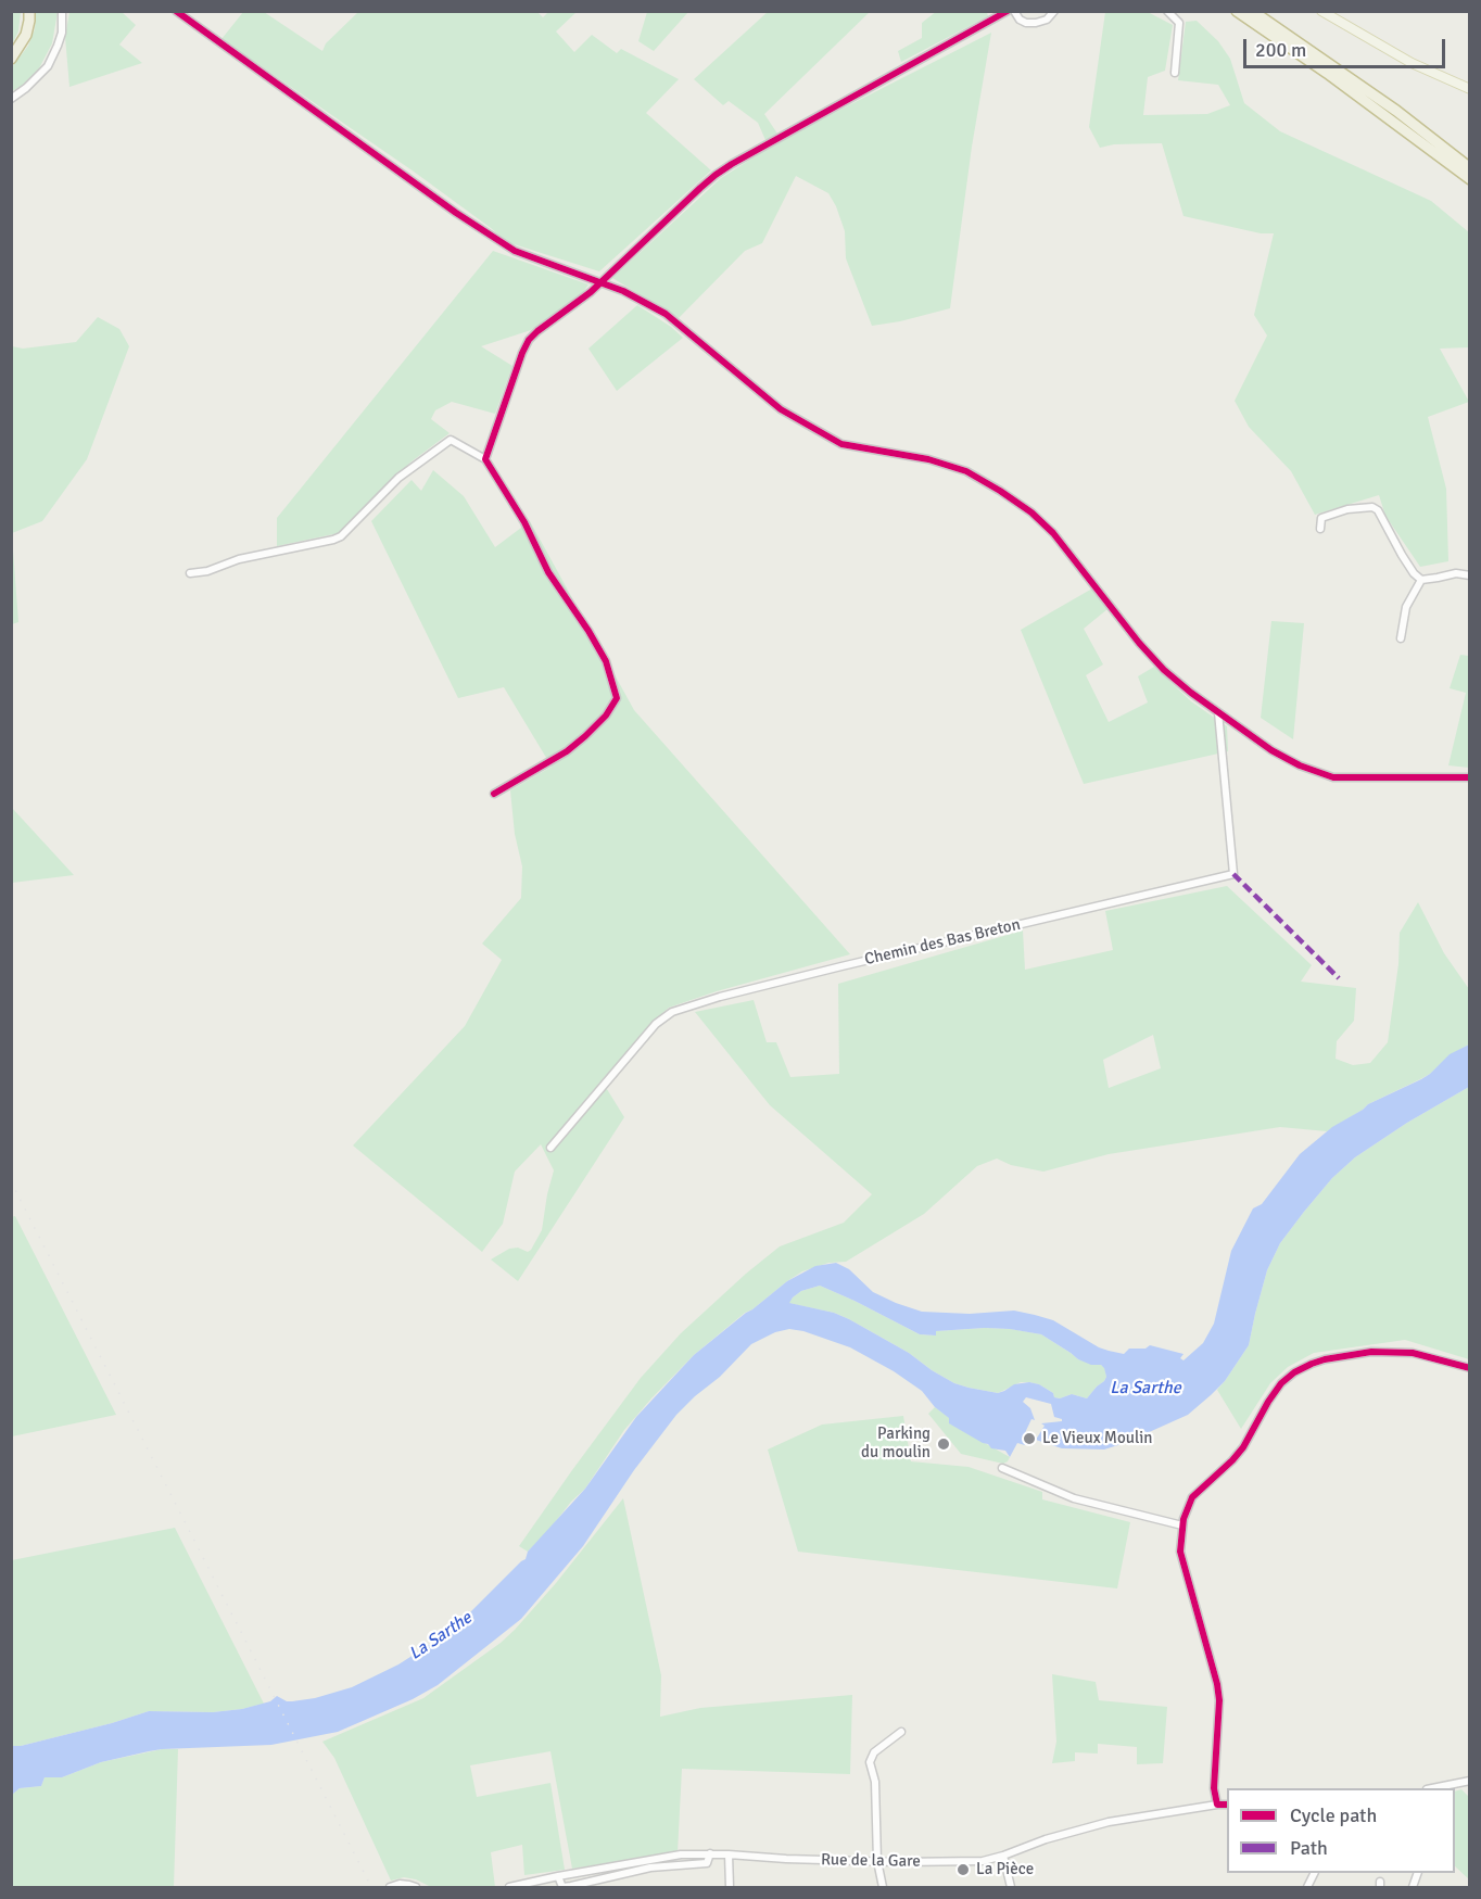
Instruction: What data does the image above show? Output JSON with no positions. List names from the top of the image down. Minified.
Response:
{"streets":{"street":["Chemin des Bas Breton","Rue de la Gare"]},"water":["La Sarthe"],"places":["Le Vieux Moulin","Parking du moulin","La Pièce"],"legend":["Cycle path","Path"],"scale_bar":"200 m"}
